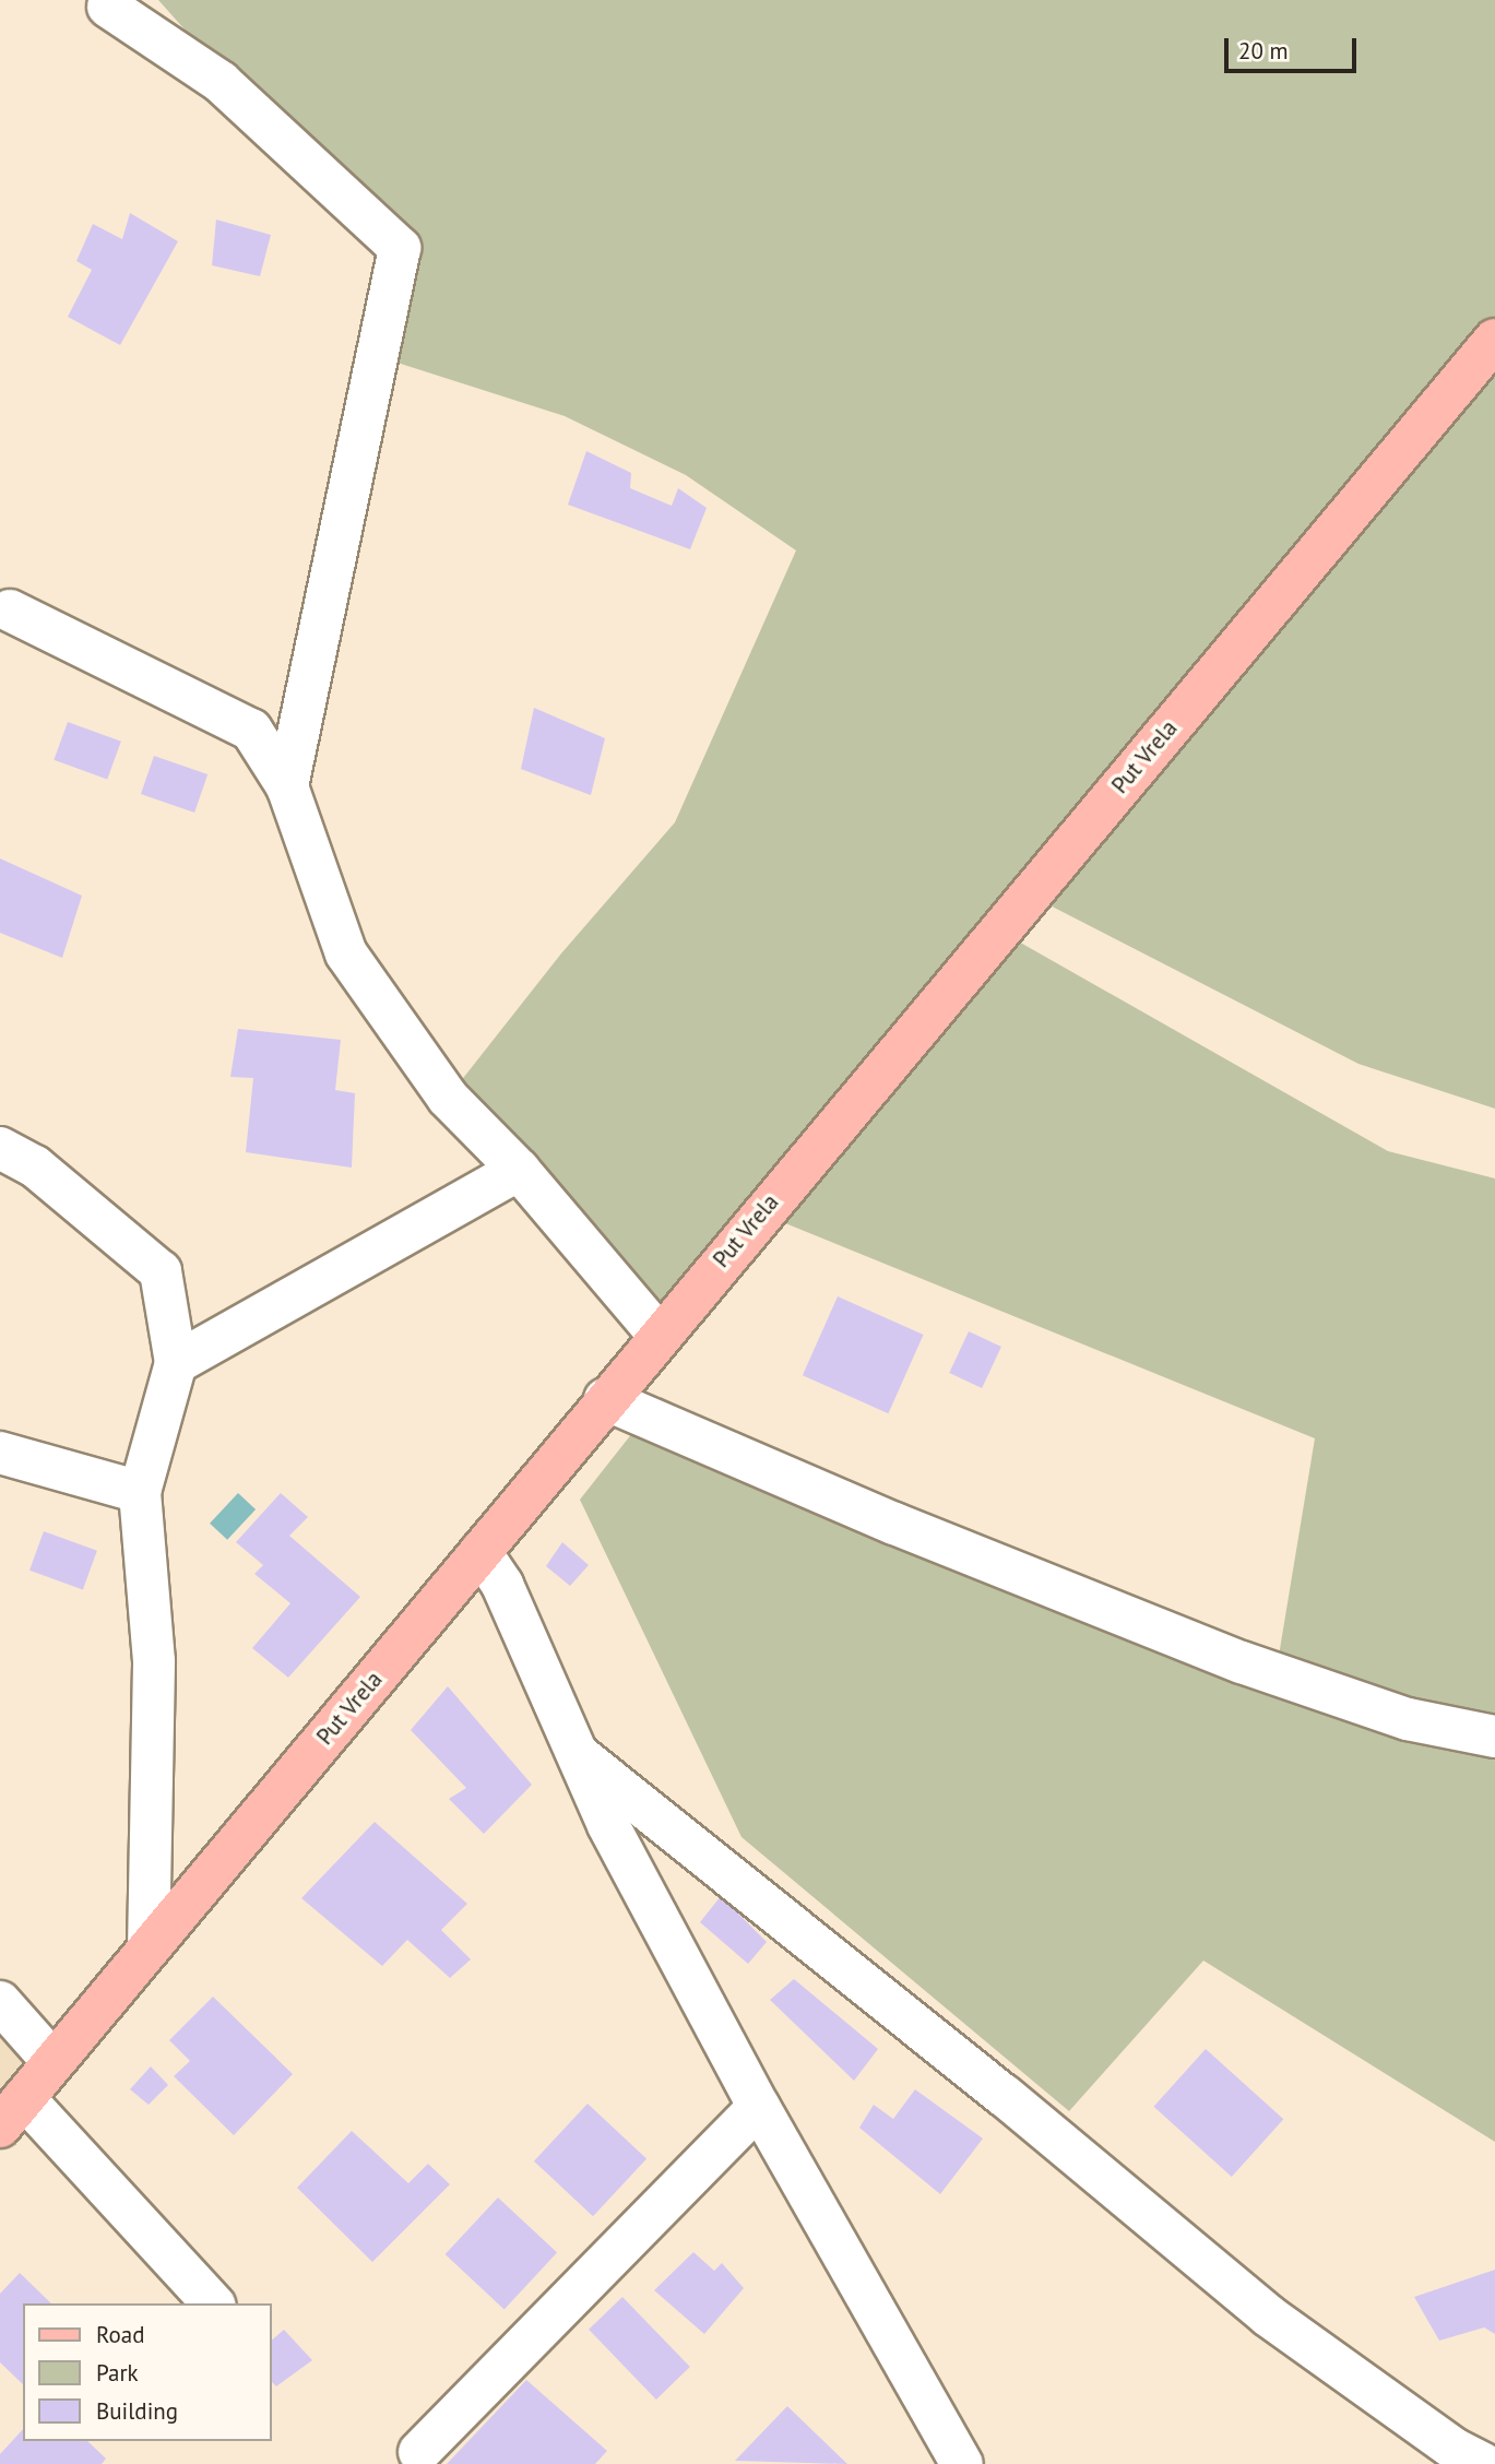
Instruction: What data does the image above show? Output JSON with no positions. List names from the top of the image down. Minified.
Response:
{"streets":{"main road":["Put Vrela"]},"legend":["Road","Park","Building"],"scale_bar":"20 m"}
